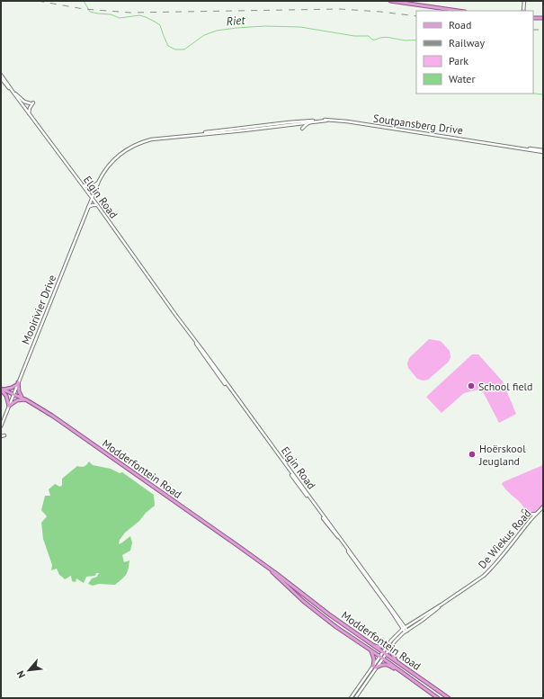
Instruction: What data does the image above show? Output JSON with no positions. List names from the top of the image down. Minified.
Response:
{"streets":{"main road":["Modderfontein Road"],"street":["Soutpansberg Drive","Elgin Road","Mooirivier Drive","De Wiekus Road"]},"crossings":[["Soutpansberg Drive","Elgin Road"],["Soutpansberg Drive","Mooirivier Drive"],["Elgin Road","Mooirivier Drive"],["Elgin Road","De Wiekus Road"],["Mooirivier Drive","Modderfontein Road"],["Modderfontein Road","De Wiekus Road"]],"water":["Riet"],"places":["School field","Hoërskool Jeugland"],"legend":["Road","Railway","Park","Water"],"north":"bottom left"}
